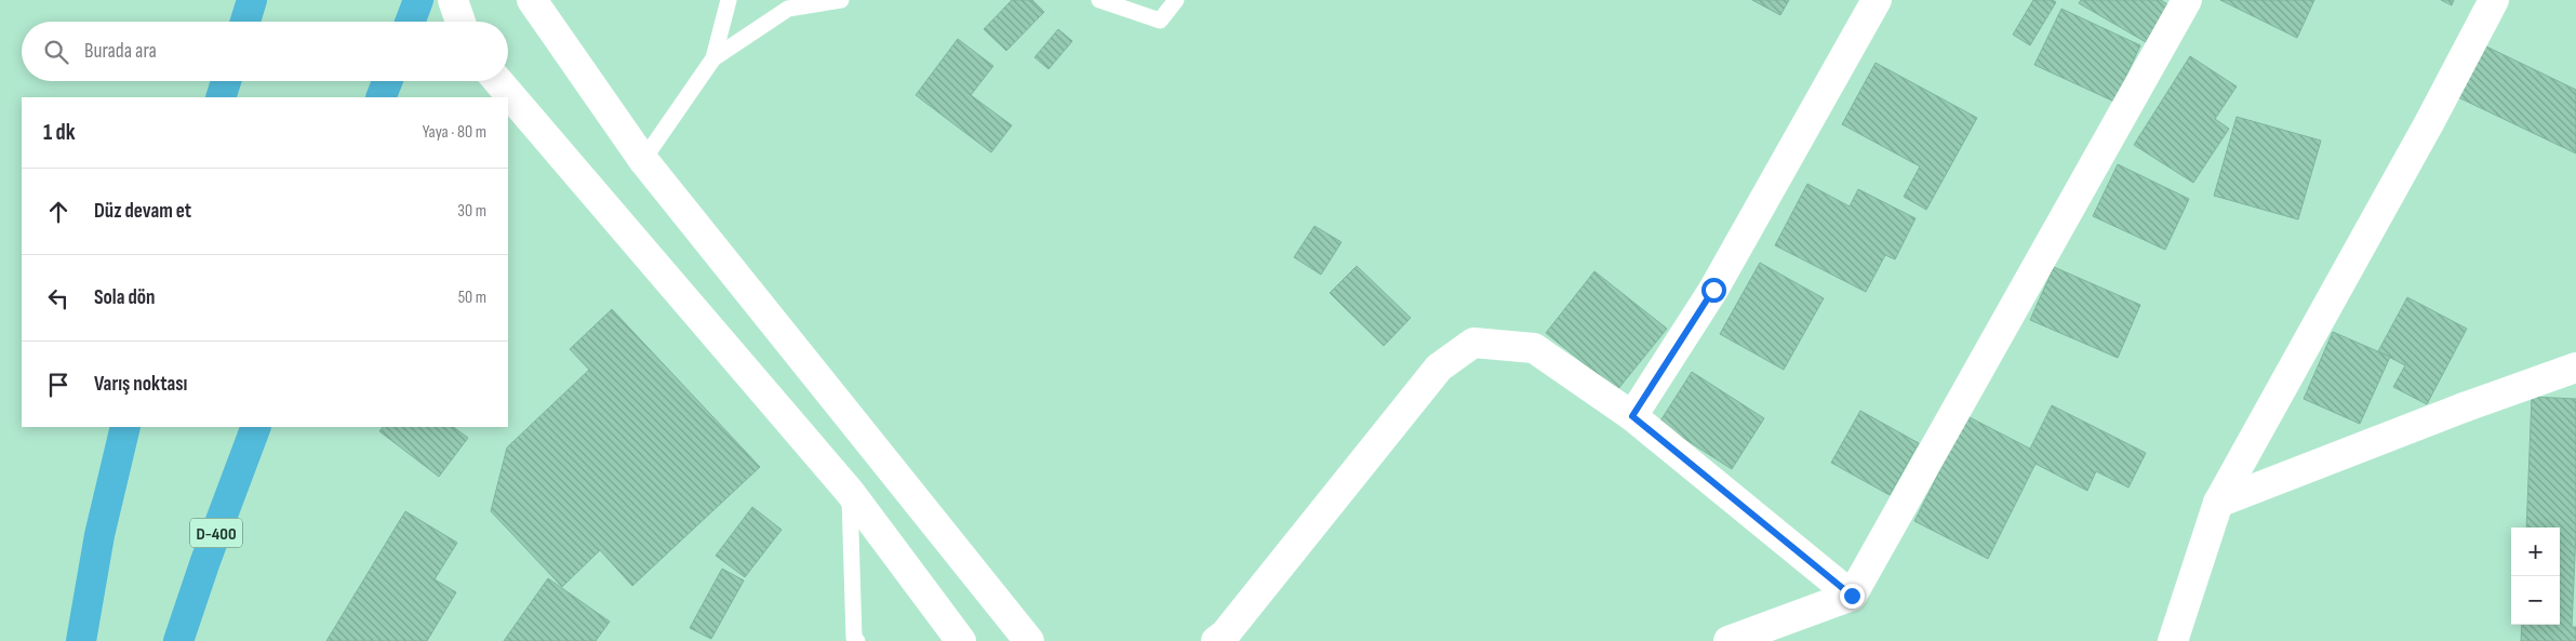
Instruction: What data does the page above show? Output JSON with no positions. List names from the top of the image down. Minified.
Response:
{"streets":{"highway":["D-400"]},"page":{"search":"Burada ara","heading":["1 dk","Yaya · 80 m"],"list":[["Düz devam et","30 m"],["Sola dön","50 m"],"Varış noktası"],"map_buttons":["+","−"]}}
